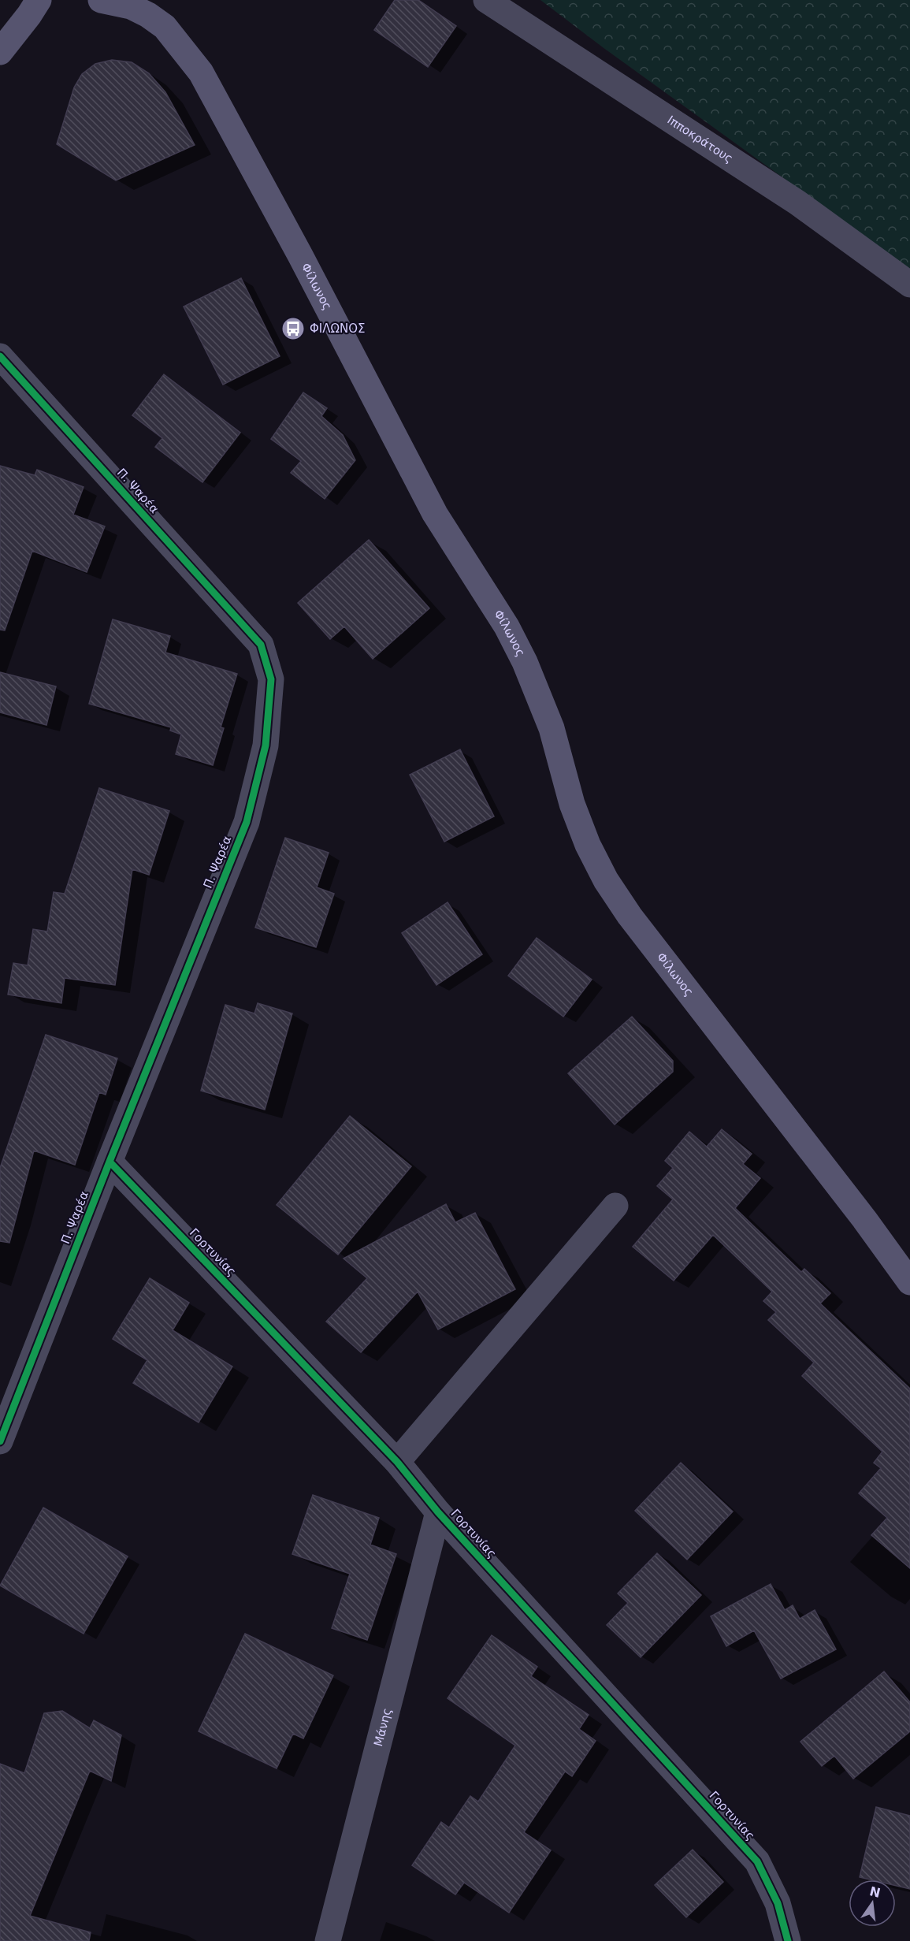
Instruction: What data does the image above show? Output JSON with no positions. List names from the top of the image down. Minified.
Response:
{"streets":{"main road":["Φίλωνος"],"street":["Ιπποκράτους","Π. Ψαρέα","Γορτυνίας","Μάνης"]},"crossings":[["Π. Ψαρέα","Γορτυνίας"],["Γορτυνίας","Μάνης"]],"places":{"bus stop":["ΦΙΛΩΝΟΣ"]},"north":"top"}
